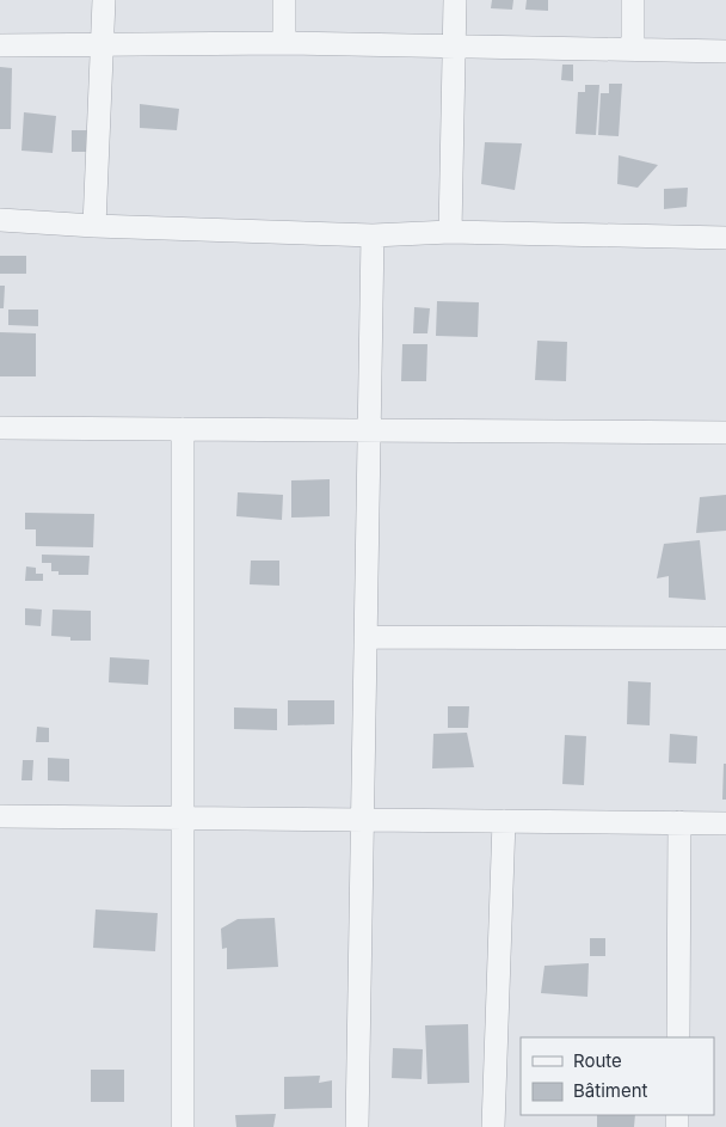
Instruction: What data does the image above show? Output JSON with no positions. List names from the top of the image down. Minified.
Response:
{"legend":["Route","Bâtiment"]}
